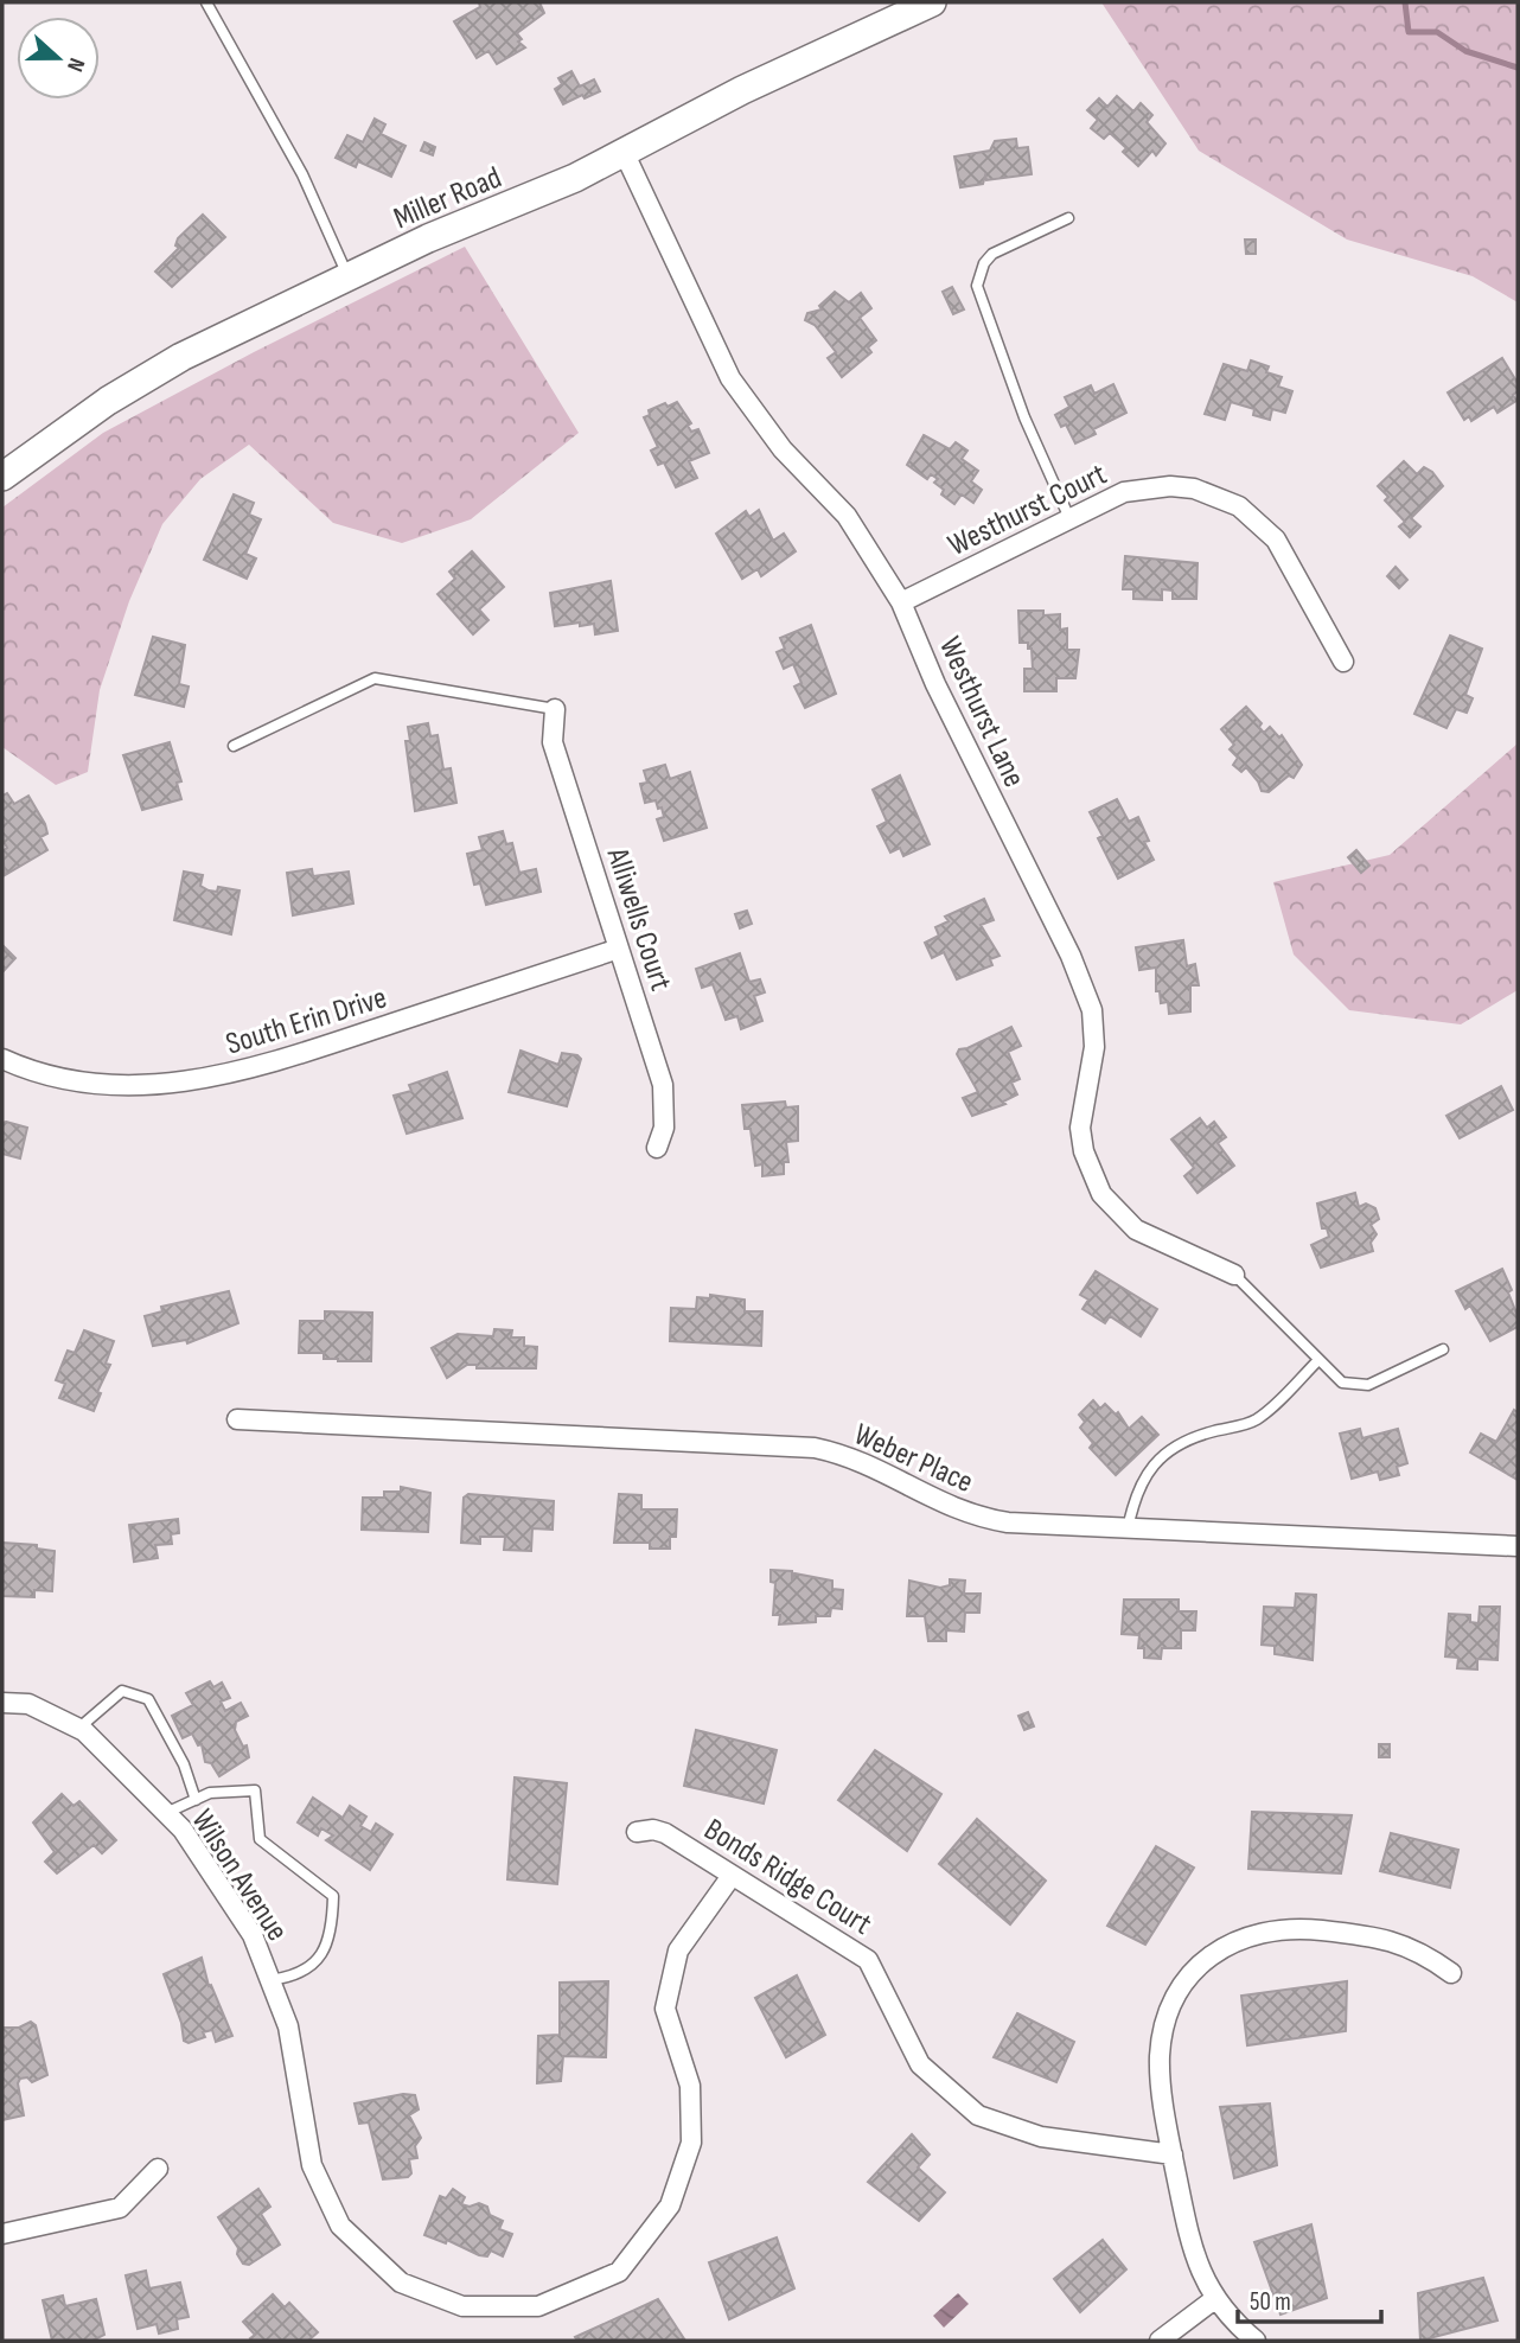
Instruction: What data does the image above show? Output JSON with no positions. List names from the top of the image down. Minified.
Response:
{"streets":{"street":["Miller Road","Westhurst Court","Westhurst Lane","Alliwells Court","South Erin Drive","Weber Place","Wilson Avenue","Bonds Ridge Court"]},"crossings":[["Miller Road","Westhurst Lane"],["Westhurst Court","Westhurst Lane"],["Alliwells Court","South Erin Drive"],["Wilson Avenue","Bonds Ridge Court"]],"scale_bar":"50 m","north":"right"}
